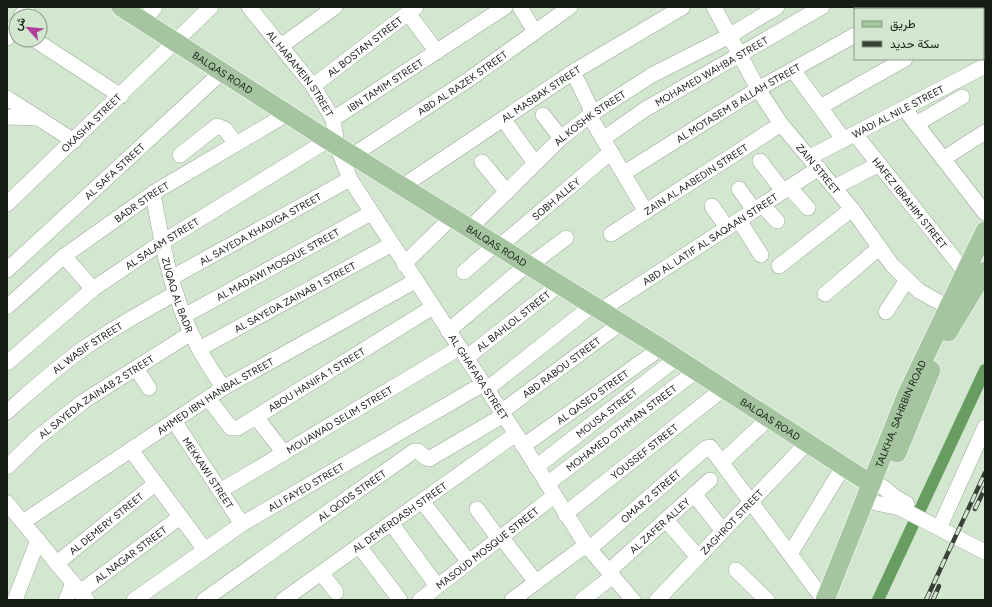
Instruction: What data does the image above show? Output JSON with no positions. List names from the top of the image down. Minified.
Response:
{"streets":{"main road":["BALQAS ROAD","TALKHA, SAHRBIN ROAD"],"street":["AL BOSTAN STREET","MOHAMED WAHBA STREET","AL HARAMEIN STREET","ABD AL RAZEK STREET","IBN TAMIM STREET","AL MASBAK STREET","AL MOTASEM B ALLAH STREET","WADI AL NILE STREET","AL KOSHK STREET","OKASHA STREET","ZAIN STREET","AL SAFA STREET","ZAIN AL AABEDIN STREET","SOBH ALLEY","BADR STREET","HAFEZ IBRAHIM STREET","AL SAYEDA KHADIGA STREET","ABD AL LATIF AL SAQAAN STREET","AL SALAM STREET","AL MADAWI MOSQUE STREET","ZUQAQ AL BADR","AL SAYEDA ZAINAB 1 STREET","AL BAHLOL STREET","AL WASIF STREET","ABD RABOU STREET","AL GHAFARA STREET","ABOU HANIFA 1 STREET","AHMED IBN HANBAL STREET","AL SAYEDA ZAINAB 2 STREET","AL QASED STREET","MOUSA STREET","MOUAWAD SELIM STREET","MOHAMED OTHMAN STREET","YOUSSEF STREET","MEKKAWI STREET","ALI FAYED STREET","AL QODS STREET","OMAR 2 STREET","AL DEMERDASH STREET","ZAGHROT STREET","AL DEMERY STREET","AL ZAFER ALLEY","MASOUD MOSQUE STREET","AL NAGAR STREET"]},"crossings":[["AL BOSTAN STREET","AL HARAMEIN STREET"],["MOHAMED WAHBA STREET","ZAIN STREET"],["MOHAMED WAHBA STREET","SOBH ALLEY"],["BALQAS ROAD","AL HARAMEIN STREET"],["BALQAS ROAD","ABD AL RAZEK STREET"],["BALQAS ROAD","AL MASBAK STREET"],["BALQAS ROAD","AL KOSHK STREET"],["BALQAS ROAD","OKASHA STREET"],["BALQAS ROAD","AL SAFA STREET"],["BALQAS ROAD","SOBH ALLEY"],["BALQAS ROAD","BADR STREET"],["BALQAS ROAD","ABD AL LATIF AL SAQAAN STREET"],["BALQAS ROAD","AL SALAM STREET"],["BALQAS ROAD","AL BAHLOL STREET"],["BALQAS ROAD","ABD RABOU STREET"],["BALQAS ROAD","AL GHAFARA STREET"],["BALQAS ROAD","AL QASED STREET"],["BALQAS ROAD","MOUSA STREET"],["BALQAS ROAD","TALKHA, SAHRBIN ROAD"],["BALQAS ROAD","MOHAMED OTHMAN STREET"],["BALQAS ROAD","YOUSSEF STREET"],["BALQAS ROAD","ZAGHROT STREET"],["AL HARAMEIN STREET","ABD AL RAZEK STREET"],["AL HARAMEIN STREET","IBN TAMIM STREET"],["AL HARAMEIN STREET","AL SALAM STREET"],["AL HARAMEIN STREET","AL GHAFARA STREET"],["ABD AL RAZEK STREET","AL SALAM STREET"],["ABD AL RAZEK STREET","AL GHAFARA STREET"],["AL MOTASEM B ALLAH STREET","ZAIN STREET"],["AL MOTASEM B ALLAH STREET","HAFEZ IBRAHIM STREET"],["WADI AL NILE STREET","ZAIN STREET"],["WADI AL NILE STREET","HAFEZ IBRAHIM STREET"],["WADI AL NILE STREET","ABD AL LATIF AL SAQAAN STREET"],["AL KOSHK STREET","ZAIN STREET"],["ZAIN STREET","ZAIN AL AABEDIN STREET"],["ZAIN STREET","ABD AL LATIF AL SAQAAN STREET"],["ZAIN STREET","TALKHA, SAHRBIN ROAD"],["BADR STREET","ZUQAQ AL BADR"],["HAFEZ IBRAHIM STREET","TALKHA, SAHRBIN ROAD"],["AL SAYEDA KHADIGA STREET","ZUQAQ AL BADR"],["AL SAYEDA KHADIGA STREET","AL GHAFARA STREET"],["ABD AL LATIF AL SAQAAN STREET","AL GHAFARA STREET"],["ABD AL LATIF AL SAQAAN STREET","ALI FAYED STREET"],["AL SALAM STREET","ZUQAQ AL BADR"],["AL SALAM STREET","AL GHAFARA STREET"],["AL MADAWI MOSQUE STREET","ZUQAQ AL BADR"],["AL MADAWI MOSQUE STREET","AL GHAFARA STREET"],["ZUQAQ AL BADR","AL SAYEDA ZAINAB 1 STREET"],["ZUQAQ AL BADR","AL WASIF STREET"],["ZUQAQ AL BADR","AHMED IBN HANBAL STREET"],["ZUQAQ AL BADR","AL SAYEDA ZAINAB 2 STREET"],["AL SAYEDA ZAINAB 1 STREET","AL GHAFARA STREET"],["AL BAHLOL STREET","AL GHAFARA STREET"],["AL BAHLOL STREET","MOUAWAD SELIM STREET"],["ABD RABOU STREET","AL GHAFARA STREET"],["ABD RABOU STREET","AL QODS STREET"],["AL GHAFARA STREET","ABOU HANIFA 1 STREET"],["AL GHAFARA STREET","AHMED IBN HANBAL STREET"],["AL GHAFARA STREET","AL QASED STREET"],["AL GHAFARA STREET","MOUSA STREET"],["AL GHAFARA STREET","MOUAWAD SELIM STREET"],["AL GHAFARA STREET","MOHAMED OTHMAN STREET"],["AL GHAFARA STREET","YOUSSEF STREET"],["AL GHAFARA STREET","ALI FAYED STREET"],["AL GHAFARA STREET","AL QODS STREET"],["AL GHAFARA STREET","OMAR 2 STREET"],["AL GHAFARA STREET","AL DEMERDASH STREET"],["AL GHAFARA STREET","AL ZAFER ALLEY"],["AL GHAFARA STREET","MASOUD MOSQUE STREET"],["ABOU HANIFA 1 STREET","AHMED IBN HANBAL STREET"],["AHMED IBN HANBAL STREET","MEKKAWI STREET"],["AL QASED STREET","MOUSA STREET"],["AL QASED STREET","AL DEMERDASH STREET"],["MOUAWAD SELIM STREET","MEKKAWI STREET"],["MOHAMED OTHMAN STREET","MASOUD MOSQUE STREET"],["MEKKAWI STREET","ALI FAYED STREET"]],"legend":["طريق","سكة حديد"],"north":"top left"}
